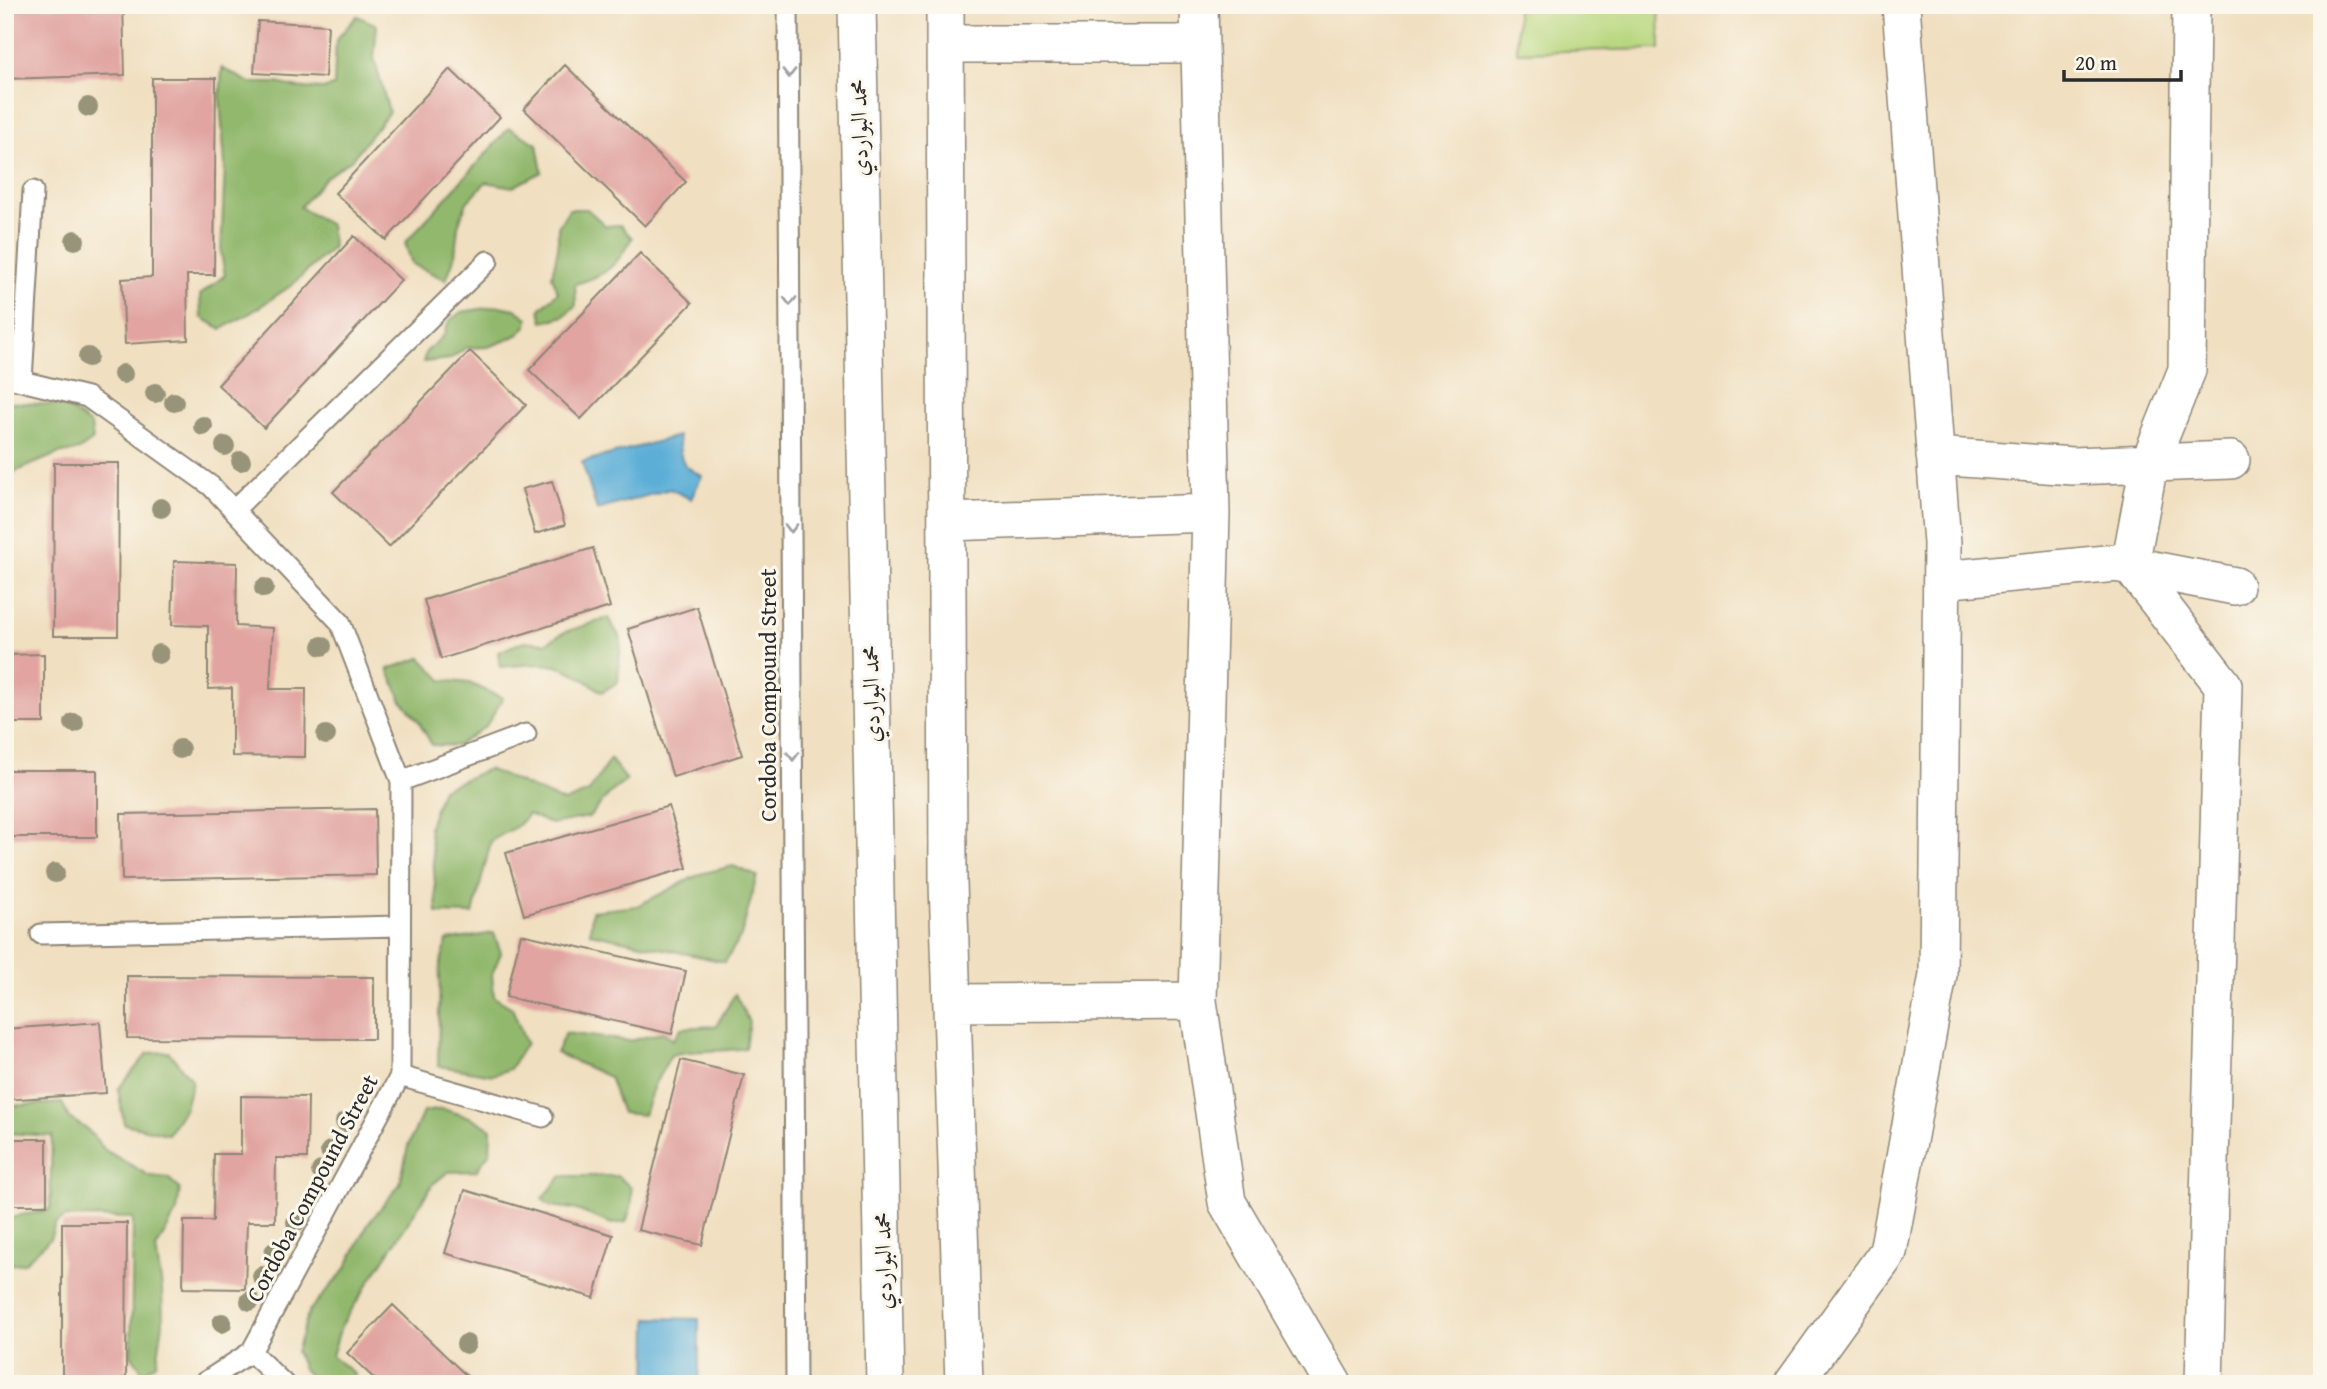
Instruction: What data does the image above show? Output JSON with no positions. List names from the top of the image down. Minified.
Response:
{"streets":{"street":["محمد البواردي"],"lane":["Cordoba Compound Street"]},"one_way":["Cordoba Compound Street"],"scale_bar":"20 m"}
